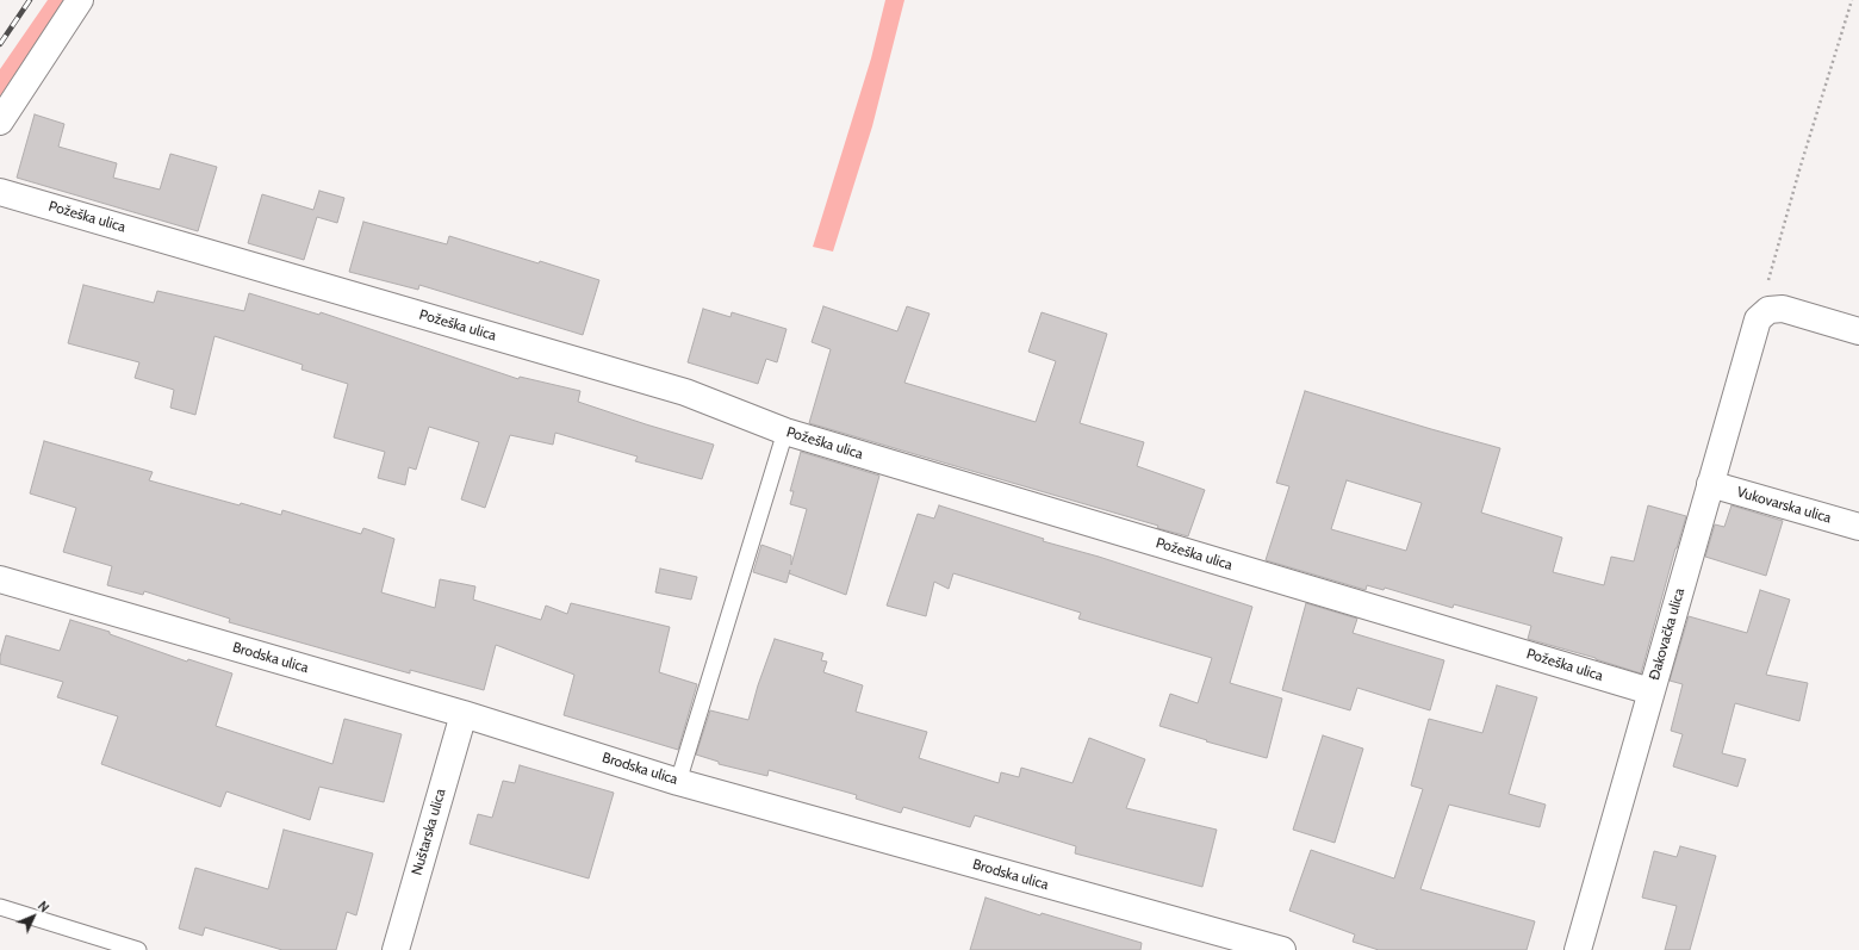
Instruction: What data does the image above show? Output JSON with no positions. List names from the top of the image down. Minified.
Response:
{"streets":{"street":["Požeška ulica","Vukovarska ulica","Đakovačka ulica","Brodska ulica","Nuštarska ulica"]},"crossings":[["Požeška ulica","Đakovačka ulica"],["Vukovarska ulica","Đakovačka ulica"],["Brodska ulica","Nuštarska ulica"]],"north":"top right"}
